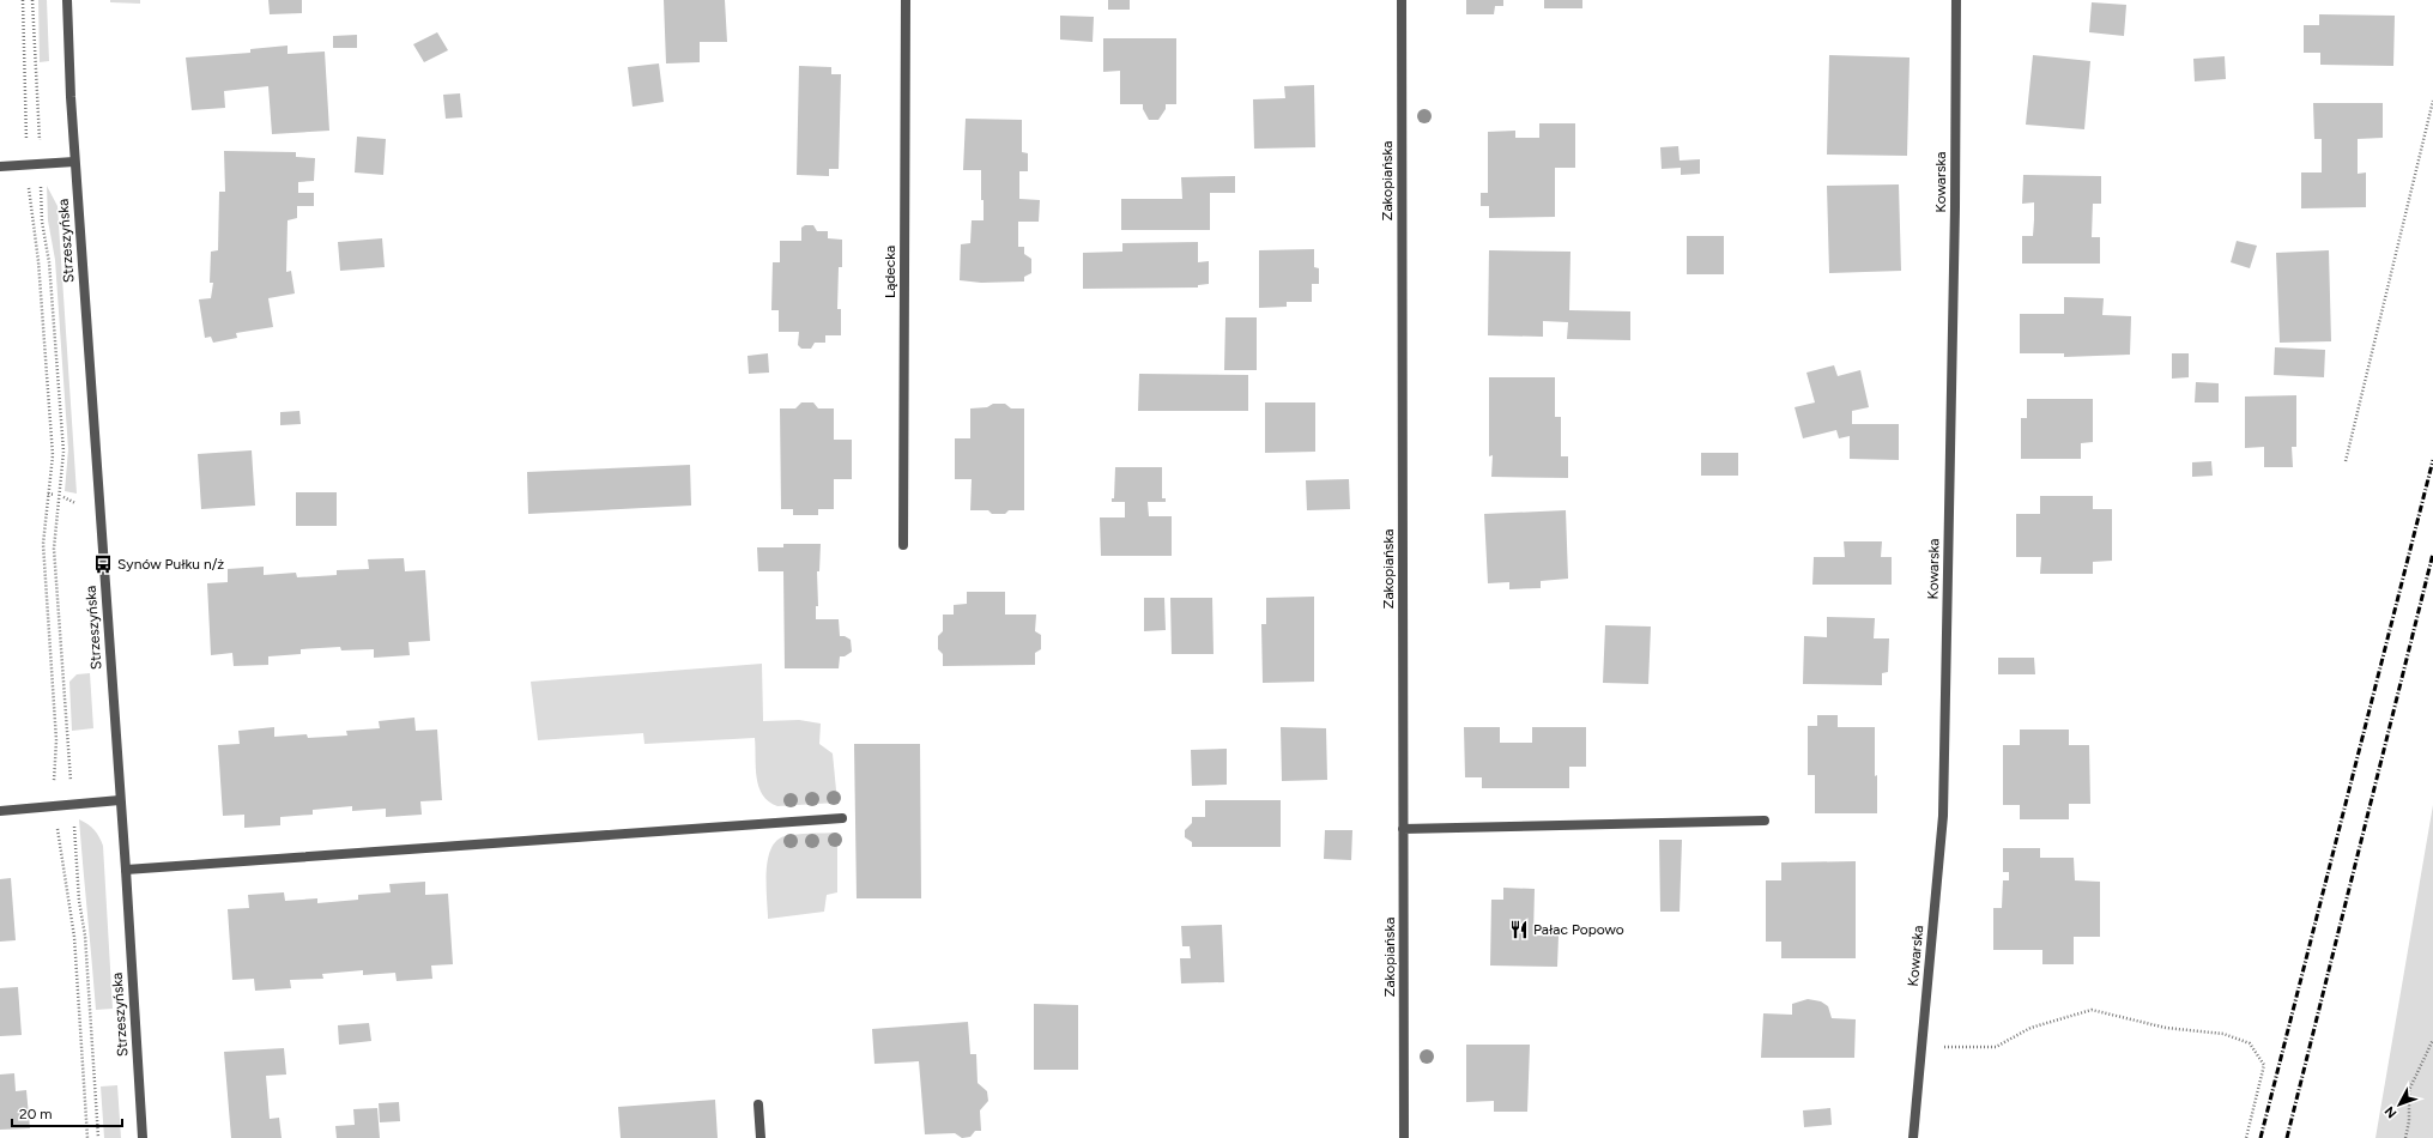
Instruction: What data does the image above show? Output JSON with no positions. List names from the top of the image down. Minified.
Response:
{"streets":{"street":["Zakopiańska","Kowarska","Strzeszyńska","Lądecka"]},"places":{"bus stop":["Synów Pułku n/ż"],"restaurant":["Pałac Popowo"]},"scale_bar":"20 m","north":"bottom left"}
